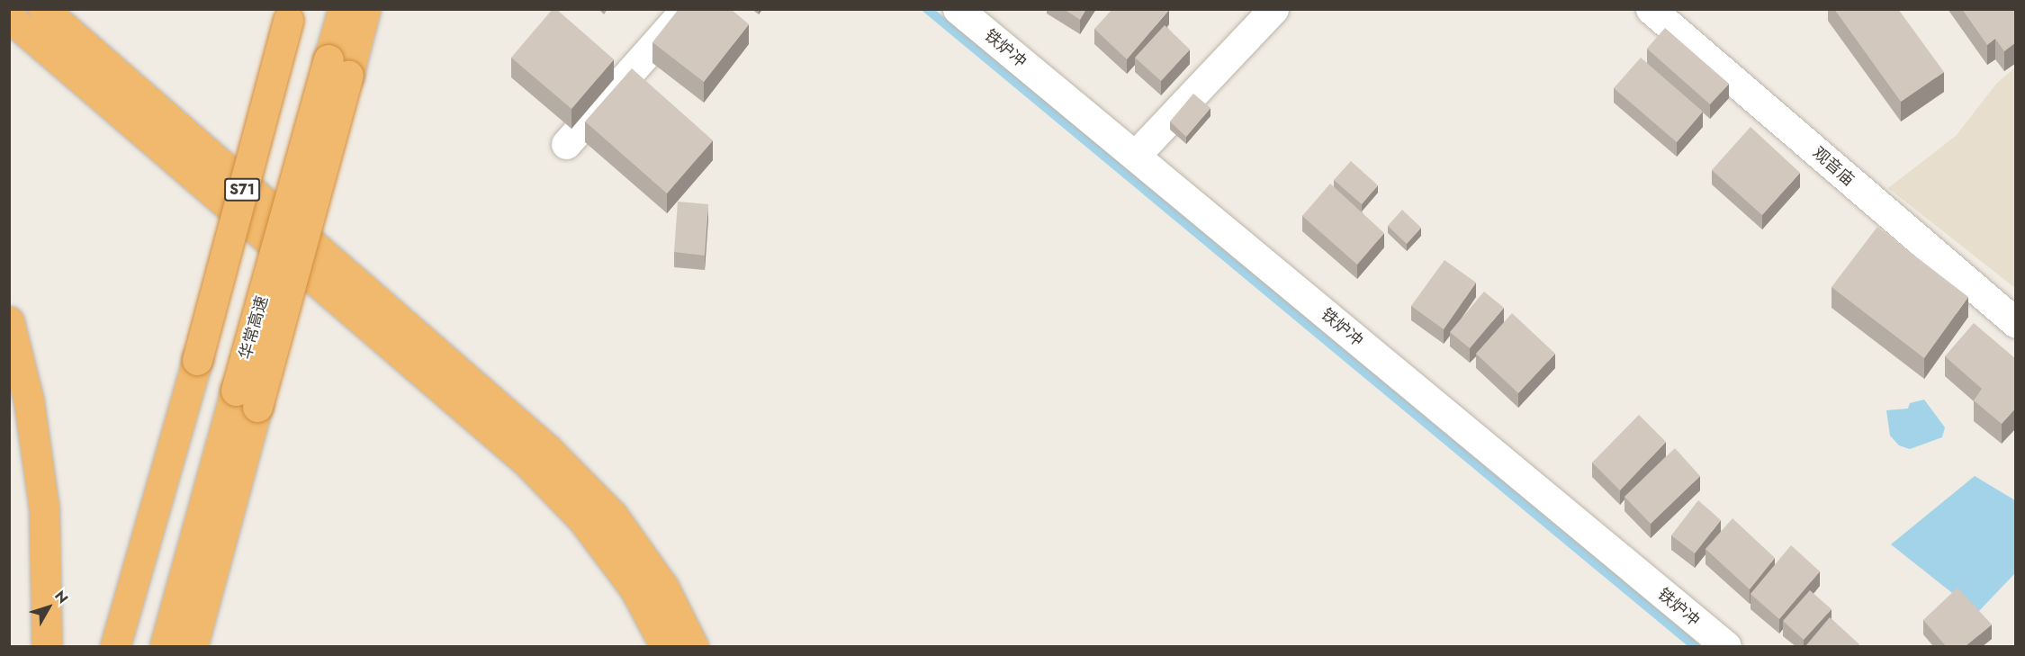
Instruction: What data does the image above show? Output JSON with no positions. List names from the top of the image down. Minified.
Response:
{"streets":{"highway":["S71"],"street":["铁炉冲","观音庙"]},"north":"top right"}
